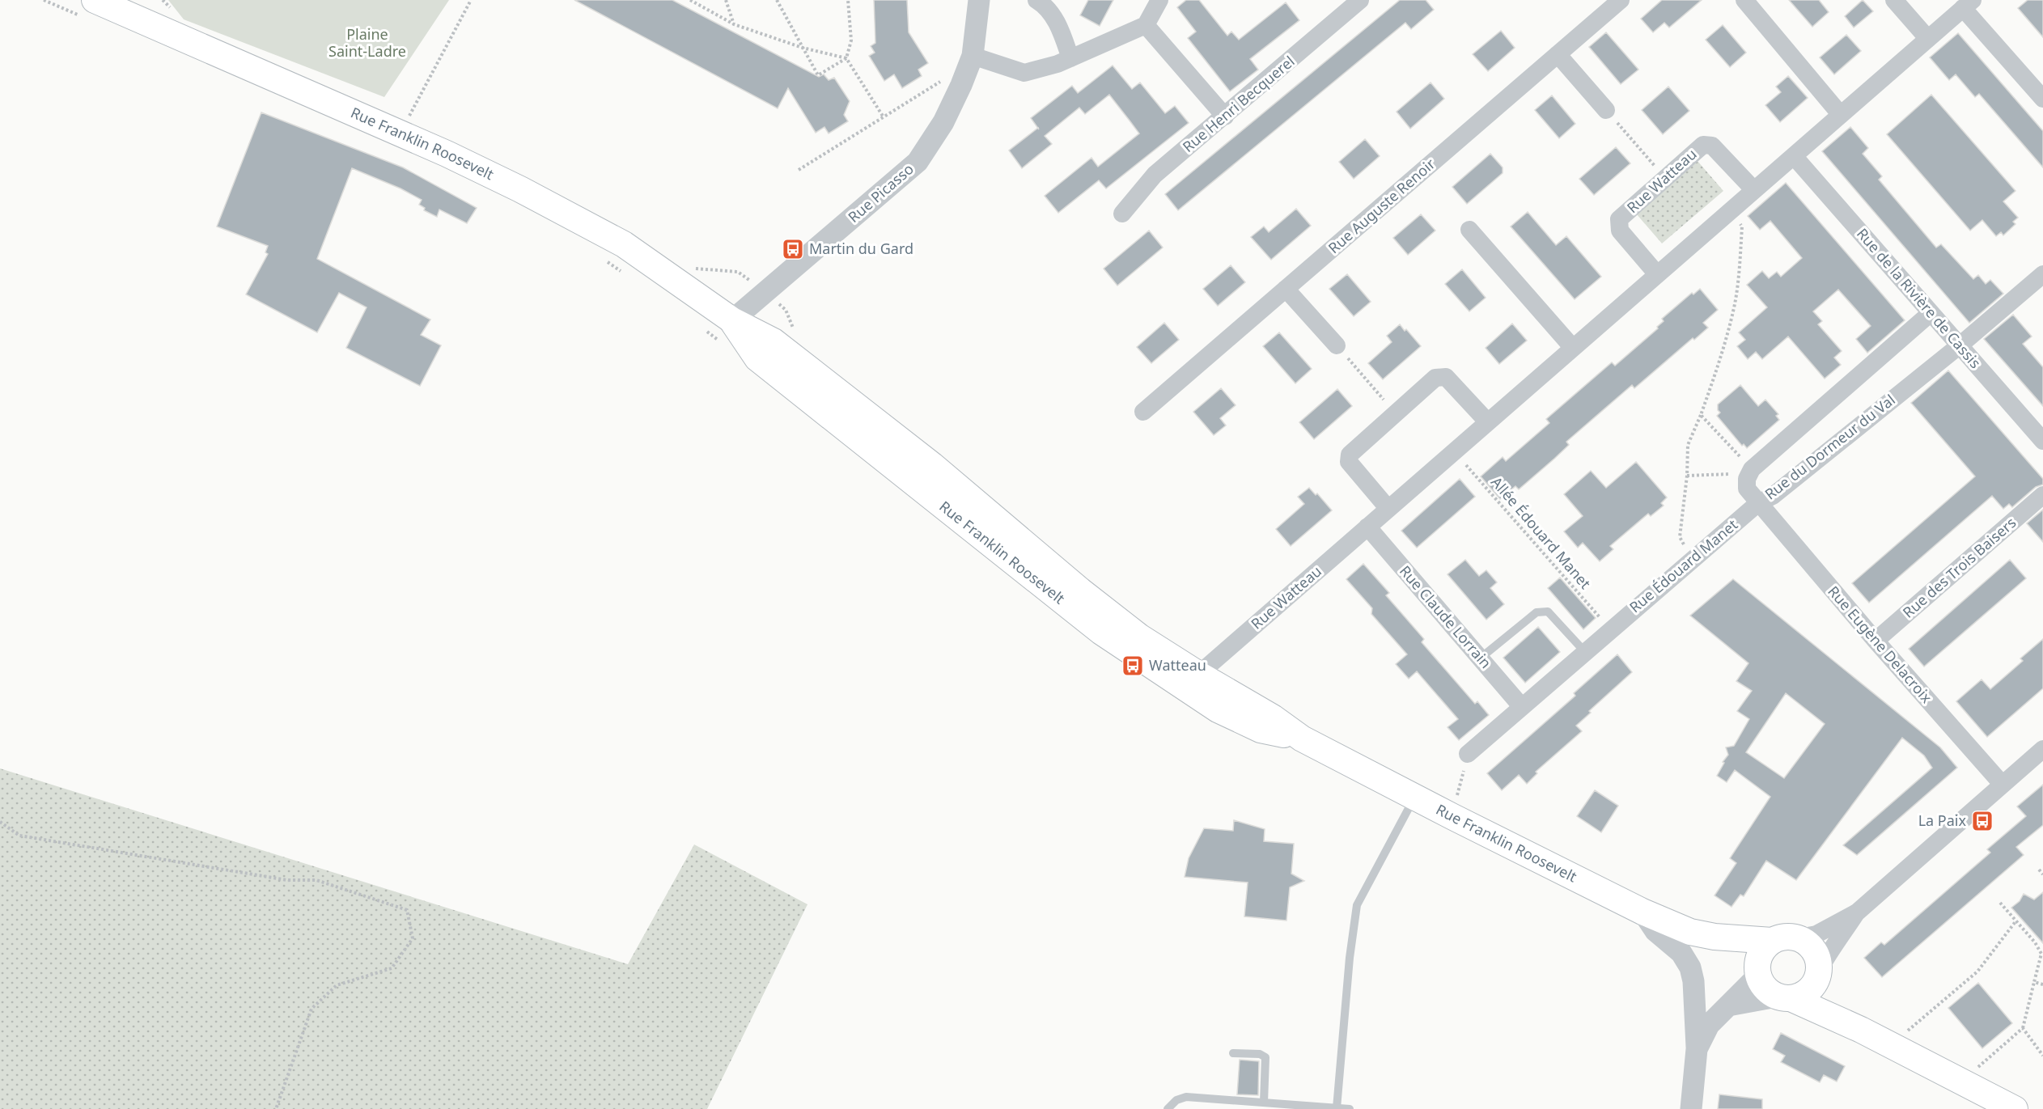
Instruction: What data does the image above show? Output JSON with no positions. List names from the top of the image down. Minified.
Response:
{"streets":{"main road":["Rue Franklin Roosevelt"],"street":["Rue Henri Becquerel","Rue Watteau","Rue Picasso","Rue Auguste Renoir","Rue de la Rivière de Cassis","Rue du Dormeur du Val","Rue Édouard Manet","Rue des Trois Baisers","Rue Claude Lorrain","Rue Eugène Delacroix"],"path":["Allée Édouard Manet"]},"crossings":[["Rue Franklin Roosevelt","Rue Watteau"],["Rue Franklin Roosevelt","Rue Picasso"],["Rue Watteau","Rue de la Rivière de Cassis"],["Rue Watteau","Allée Édouard Manet"],["Rue Watteau","Rue Claude Lorrain"],["Rue de la Rivière de Cassis","Rue du Dormeur du Val"],["Rue du Dormeur du Val","Rue Édouard Manet"],["Rue du Dormeur du Val","Rue Eugène Delacroix"],["Allée Édouard Manet","Rue Édouard Manet"],["Rue Édouard Manet","Rue Eugène Delacroix"],["Rue des Trois Baisers","Rue Eugène Delacroix"]],"parks":["Plaine Saint-Ladre"],"places":{"bus stop":["Martin du Gard","Watteau","La Paix"]}}
